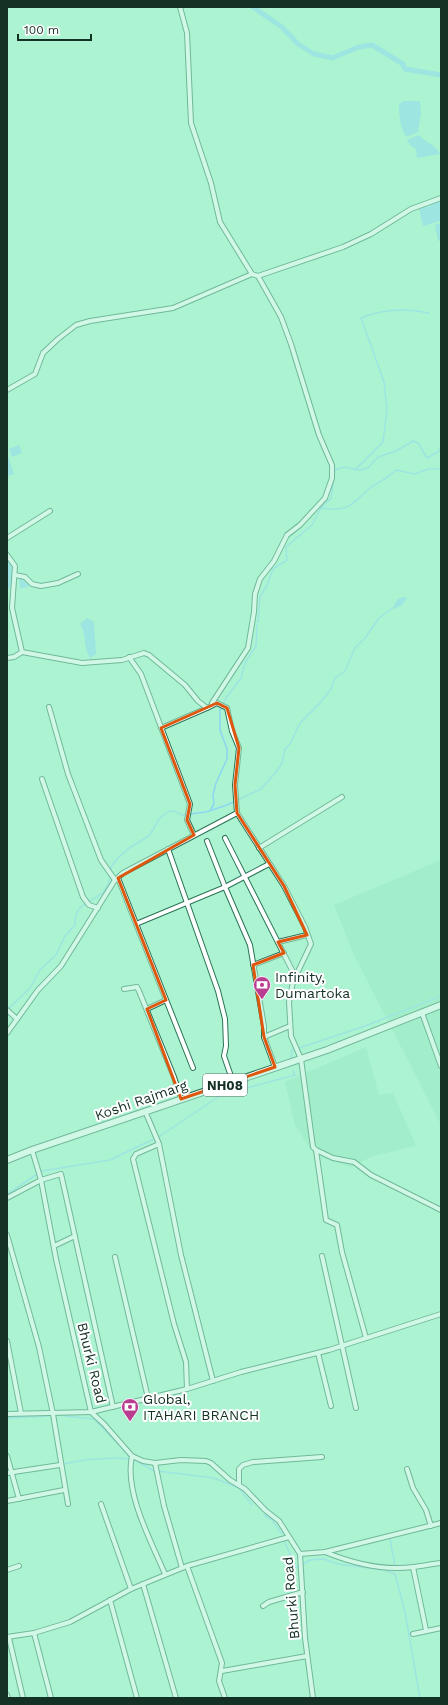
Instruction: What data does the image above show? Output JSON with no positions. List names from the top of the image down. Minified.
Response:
{"streets":{"main road":["NH08","Koshi Rajmarg"],"street":["Bhurki Road"]},"crossings":[["Koshi Rajmarg","Bhurki Road"]],"places":{"bank":["Infinity, Dumartoka","Global, ITAHARI BRANCH"]},"scale_bar":"100 m"}
